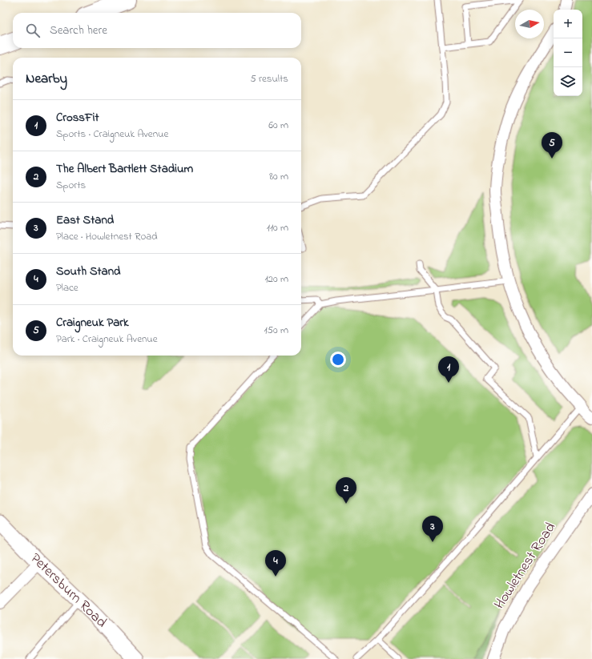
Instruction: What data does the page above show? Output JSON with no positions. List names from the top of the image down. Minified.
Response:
{"streets":{"main road":["Petersburn Road"],"street":["Howletnest Road"]},"north":"right","page":{"map_buttons":["+","−"],"search":"Search here","heading":["Nearby","5 results"],"list":[{"mark":"1","name":"CrossFit","note":"Sports · Craigneuk Avenue","value":"60 m"},{"mark":"2","name":"The Albert Bartlett Stadium","note":"Sports","value":"80 m"},{"mark":"3","name":"East Stand","note":"Place · Howletnest Road","value":"110 m"},{"mark":"4","name":"South Stand","note":"Place","value":"120 m"},{"mark":"5","name":"Craigneuk Park","note":"Park · Craigneuk Avenue","value":"150 m"}],"pins":["5","1","2","3","4"]}}
